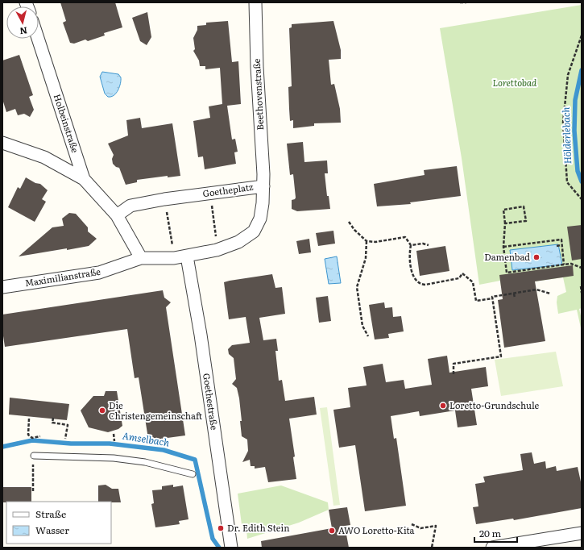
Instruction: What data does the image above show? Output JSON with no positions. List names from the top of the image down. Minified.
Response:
{"streets":{"street":["Beethovenstraße","Holbeinstraße","Goetheplatz","Maximilianstraße","Goethestraße"]},"crossings":[["Beethovenstraße","Goetheplatz"],["Holbeinstraße","Goetheplatz"],["Goetheplatz","Maximilianstraße"],["Goetheplatz","Goethestraße"]],"water":["Hölderlebach","Amselbach"],"parks":["Lorettobad"],"places":["Damenbad","Loretto-Grundschule","Die Christengemeinschaft","Dr. Edith Stein","AWO Loretto-Kita"],"legend":["Straße","Wasser"],"scale_bar":"20 m","north":"bottom"}
